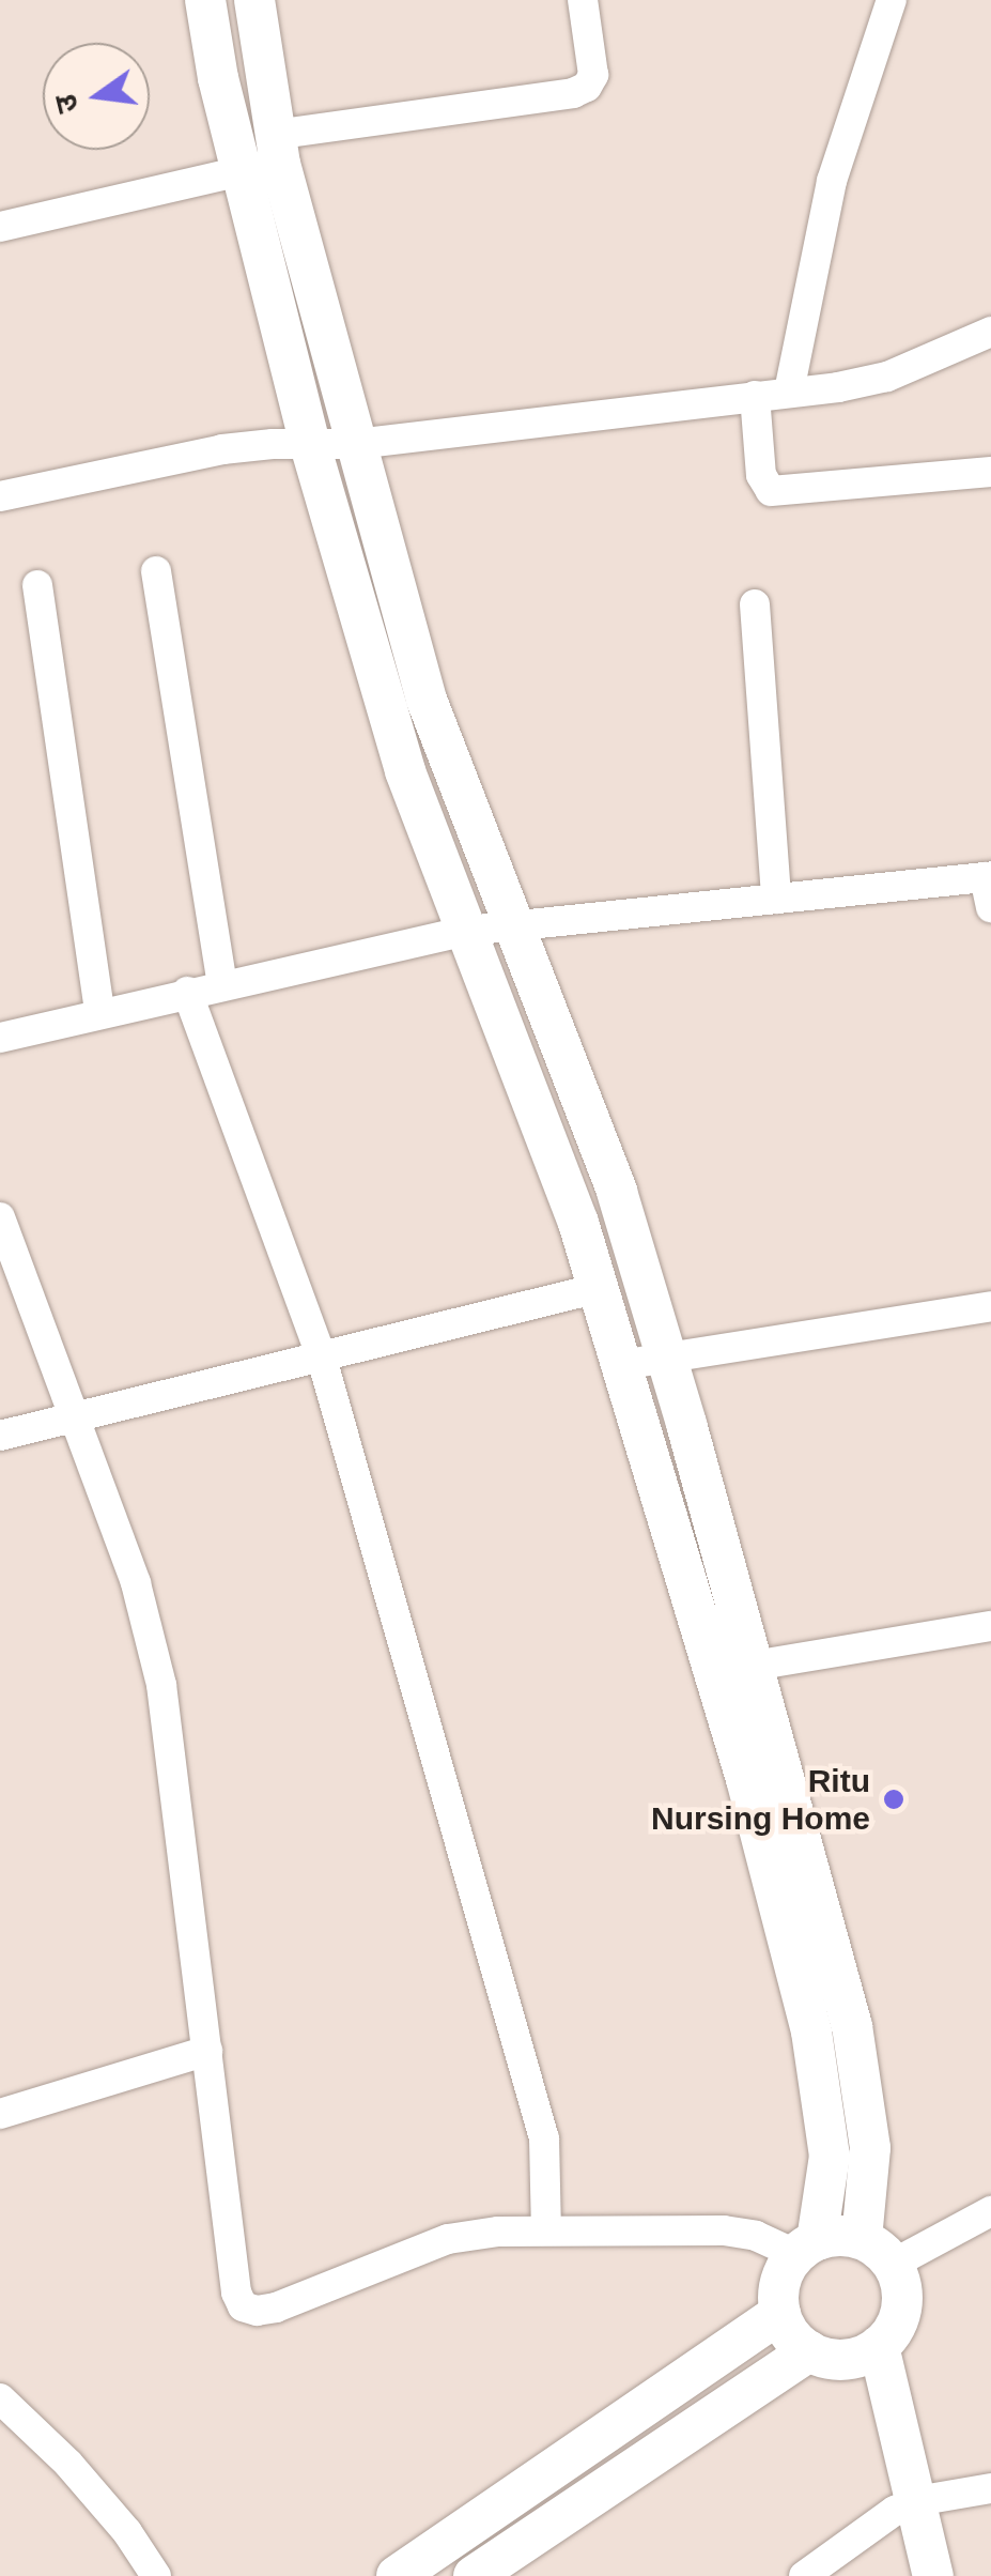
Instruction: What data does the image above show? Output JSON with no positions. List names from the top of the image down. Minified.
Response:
{"places":["Ritu Nursing Home"],"north":"left"}
